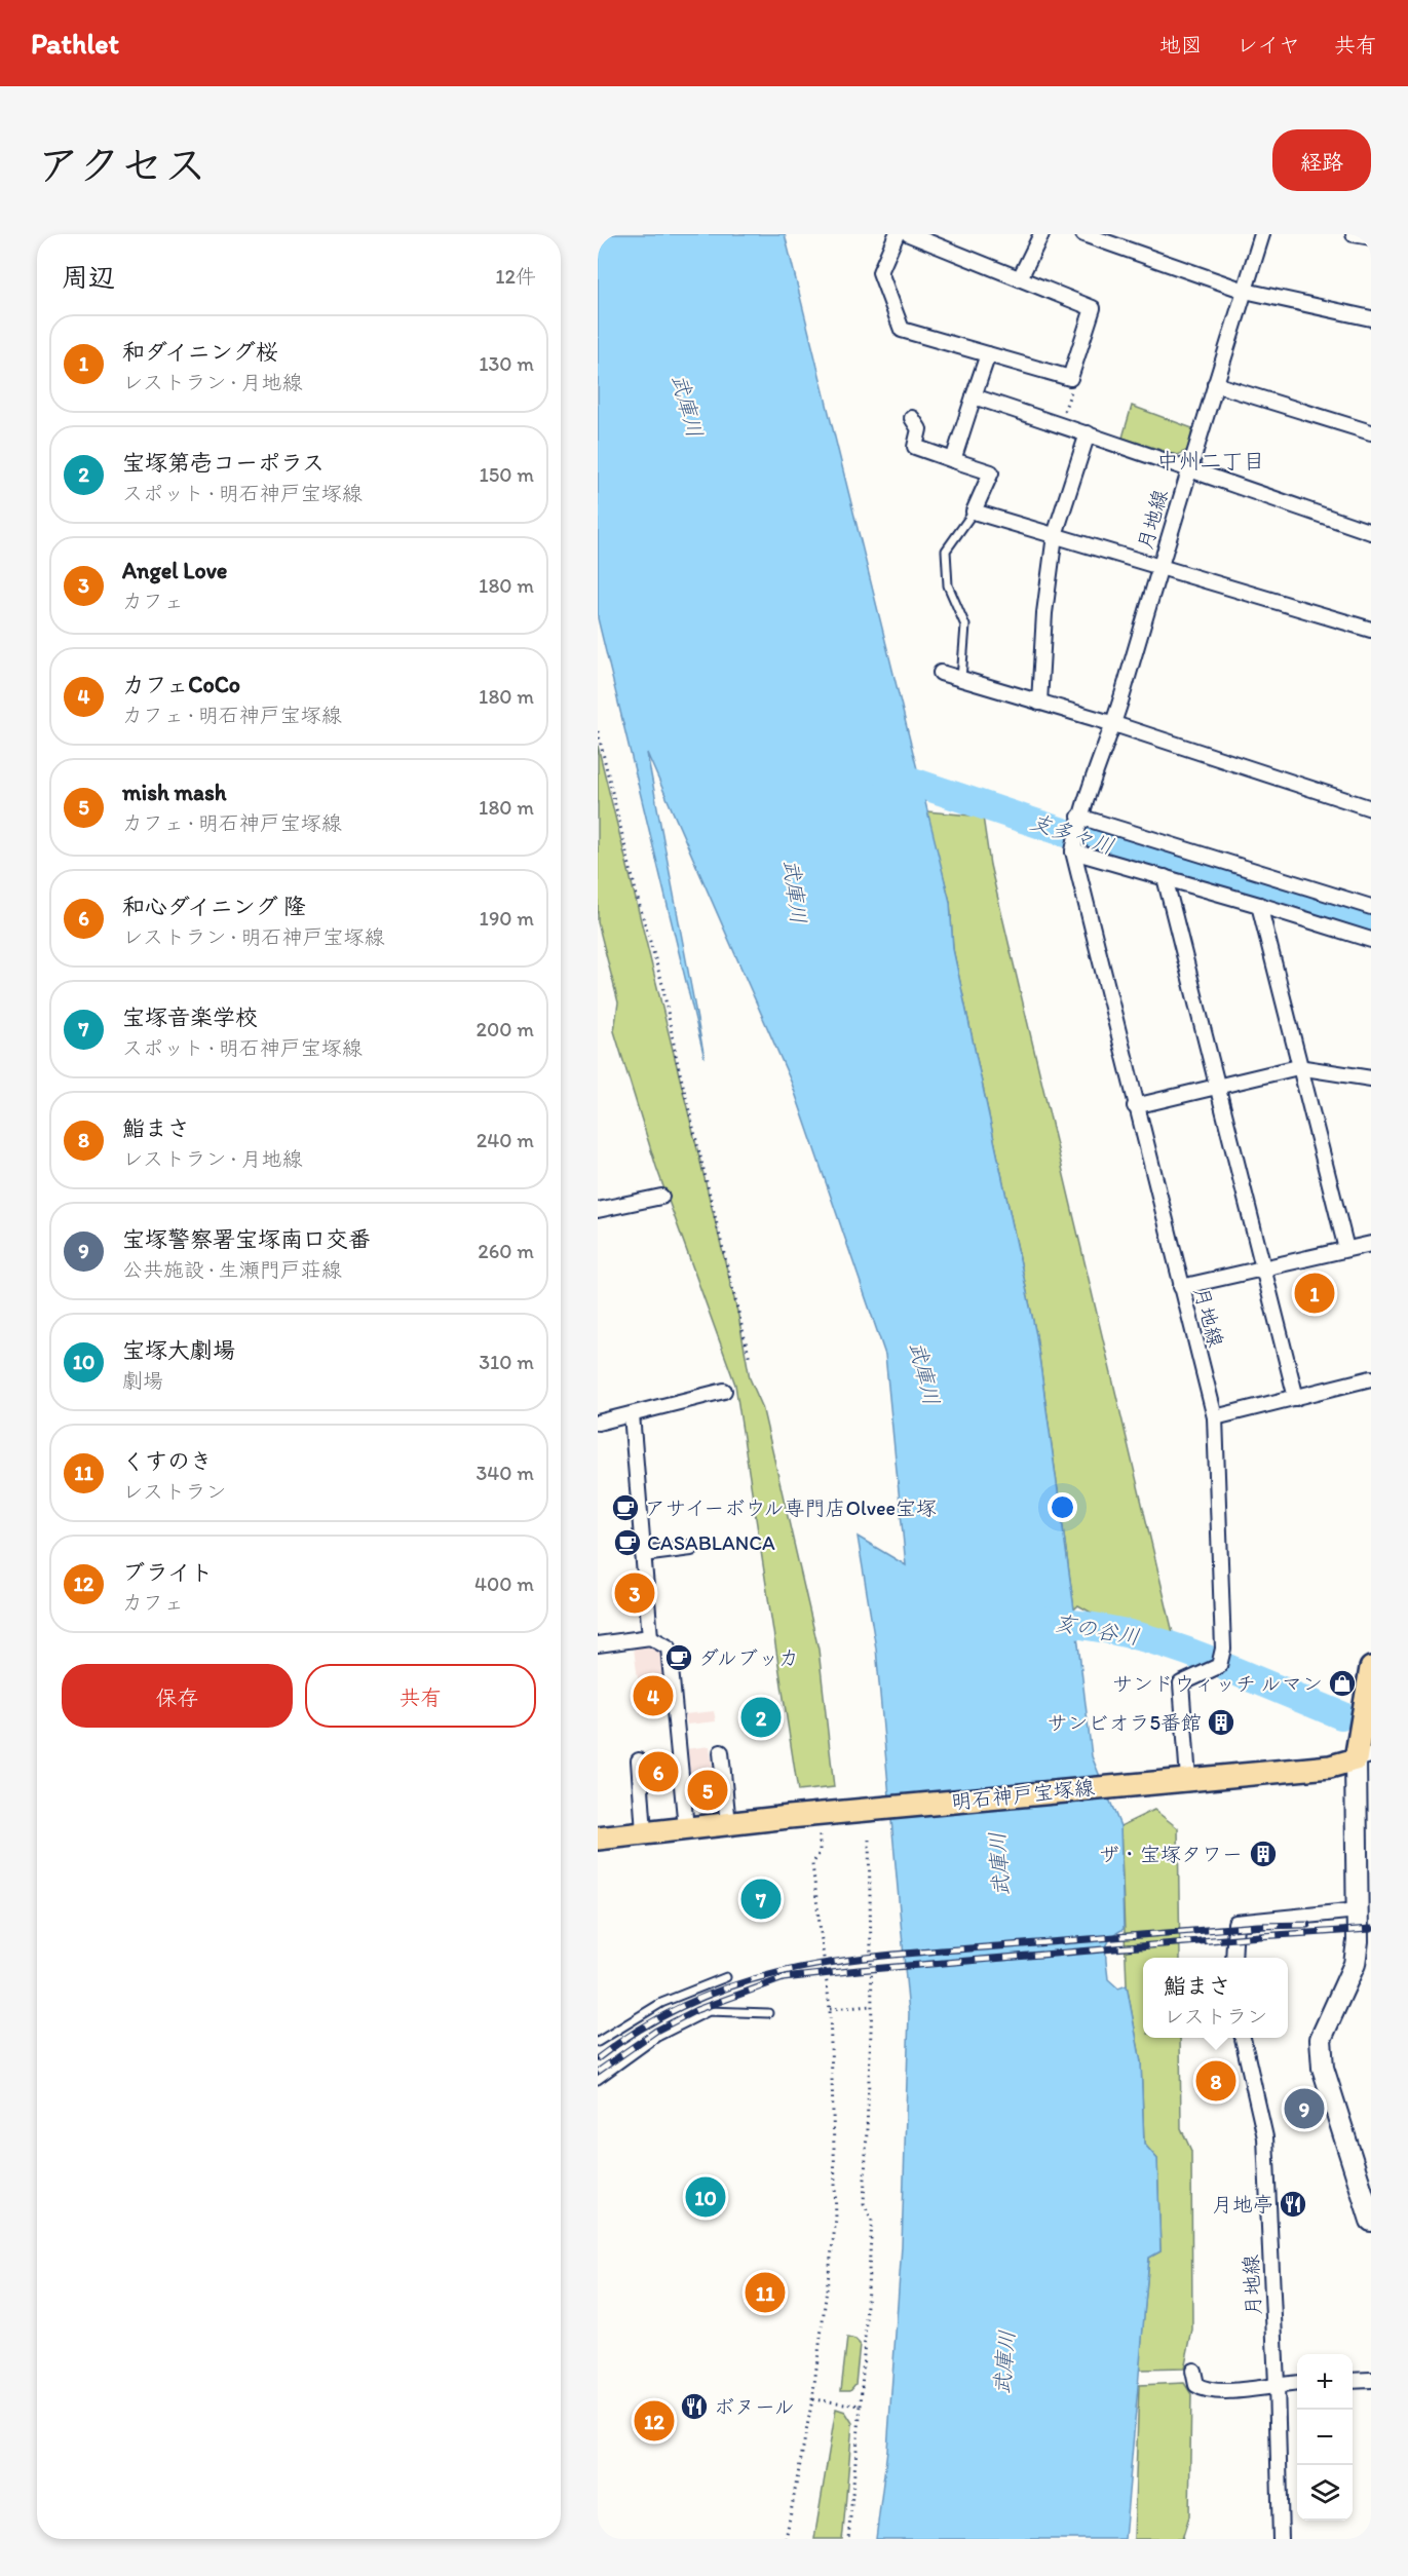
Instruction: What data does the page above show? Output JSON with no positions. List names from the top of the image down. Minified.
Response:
{"streets":{"main road":["明石神戸宝塚線"],"street":["月地線"]},"crossings":[["月地線","明石神戸宝塚線"]],"districts":["中州二丁目"],"water":["武庫川","支多々川","亥の谷川"],"places":{"cafe":["アサイーボウル専門店Olvee宝塚","CASABLANCA","ダルブッカ"],"shop":["サンドウィッチ ルマン"],"building":["サンビオラ5番館","ザ・宝塚タワー"],"restaurant":["月地亭","ボヌール"]},"page":{"header":"Pathlet","nav":["地図","レイヤ","共有"],"title":"アクセス","buttons":["経路",["保存","共有"]],"heading":["周辺","12件"],"list":[{"mark":"1","name":"和ダイニング桜","note":"レストラン · 月地線","value":"130 m"},{"mark":"2","name":"宝塚第壱コーポラス","note":"スポット · 明石神戸宝塚線","value":"150 m"},{"mark":"3","name":"Angel Love","note":"カフェ","value":"180 m"},{"mark":"4","name":"カフェCoCo","note":"カフェ · 明石神戸宝塚線","value":"180 m"},{"mark":"5","name":"mish mash","note":"カフェ · 明石神戸宝塚線","value":"180 m"},{"mark":"6","name":"和心ダイニング 隆","note":"レストラン · 明石神戸宝塚線","value":"190 m"},{"mark":"7","name":"宝塚音楽学校","note":"スポット · 明石神戸宝塚線","value":"200 m"},{"mark":"8","name":"鮨まさ","note":"レストラン · 月地線","value":"240 m"},{"mark":"9","name":"宝塚警察署宝塚南口交番","note":"公共施設 · 生瀬門戸荘線","value":"260 m"},{"mark":"10","name":"宝塚大劇場","note":"劇場","value":"310 m"},{"mark":"11","name":"くすのき","note":"レストラン","value":"340 m"},{"mark":"12","name":"ブライト","note":"カフェ","value":"400 m"}],"pins":["1","3","4","2","6","5","7","8","9","10","11","12"],"popup":["鮨まさ","レストラン"],"map_buttons":["+","−"]}}
